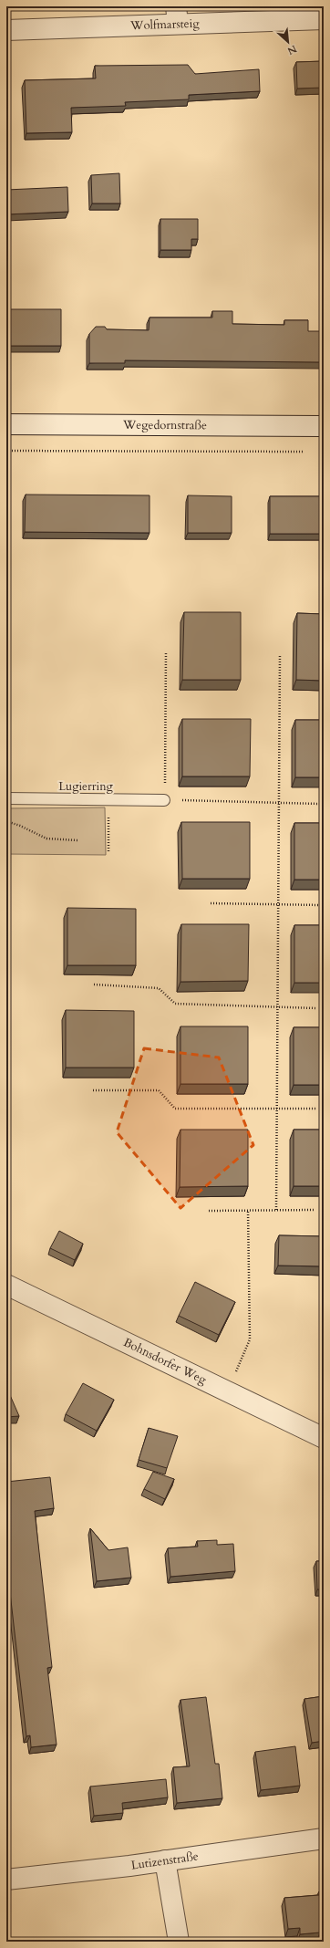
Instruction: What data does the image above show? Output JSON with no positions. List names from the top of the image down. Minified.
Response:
{"streets":{"street":["Wolfmarsteig","Wegedornstraße","Bohnsdorfer Weg","Lutizenstraße"],"lane":["Lugierring"]},"north":"bottom right"}
